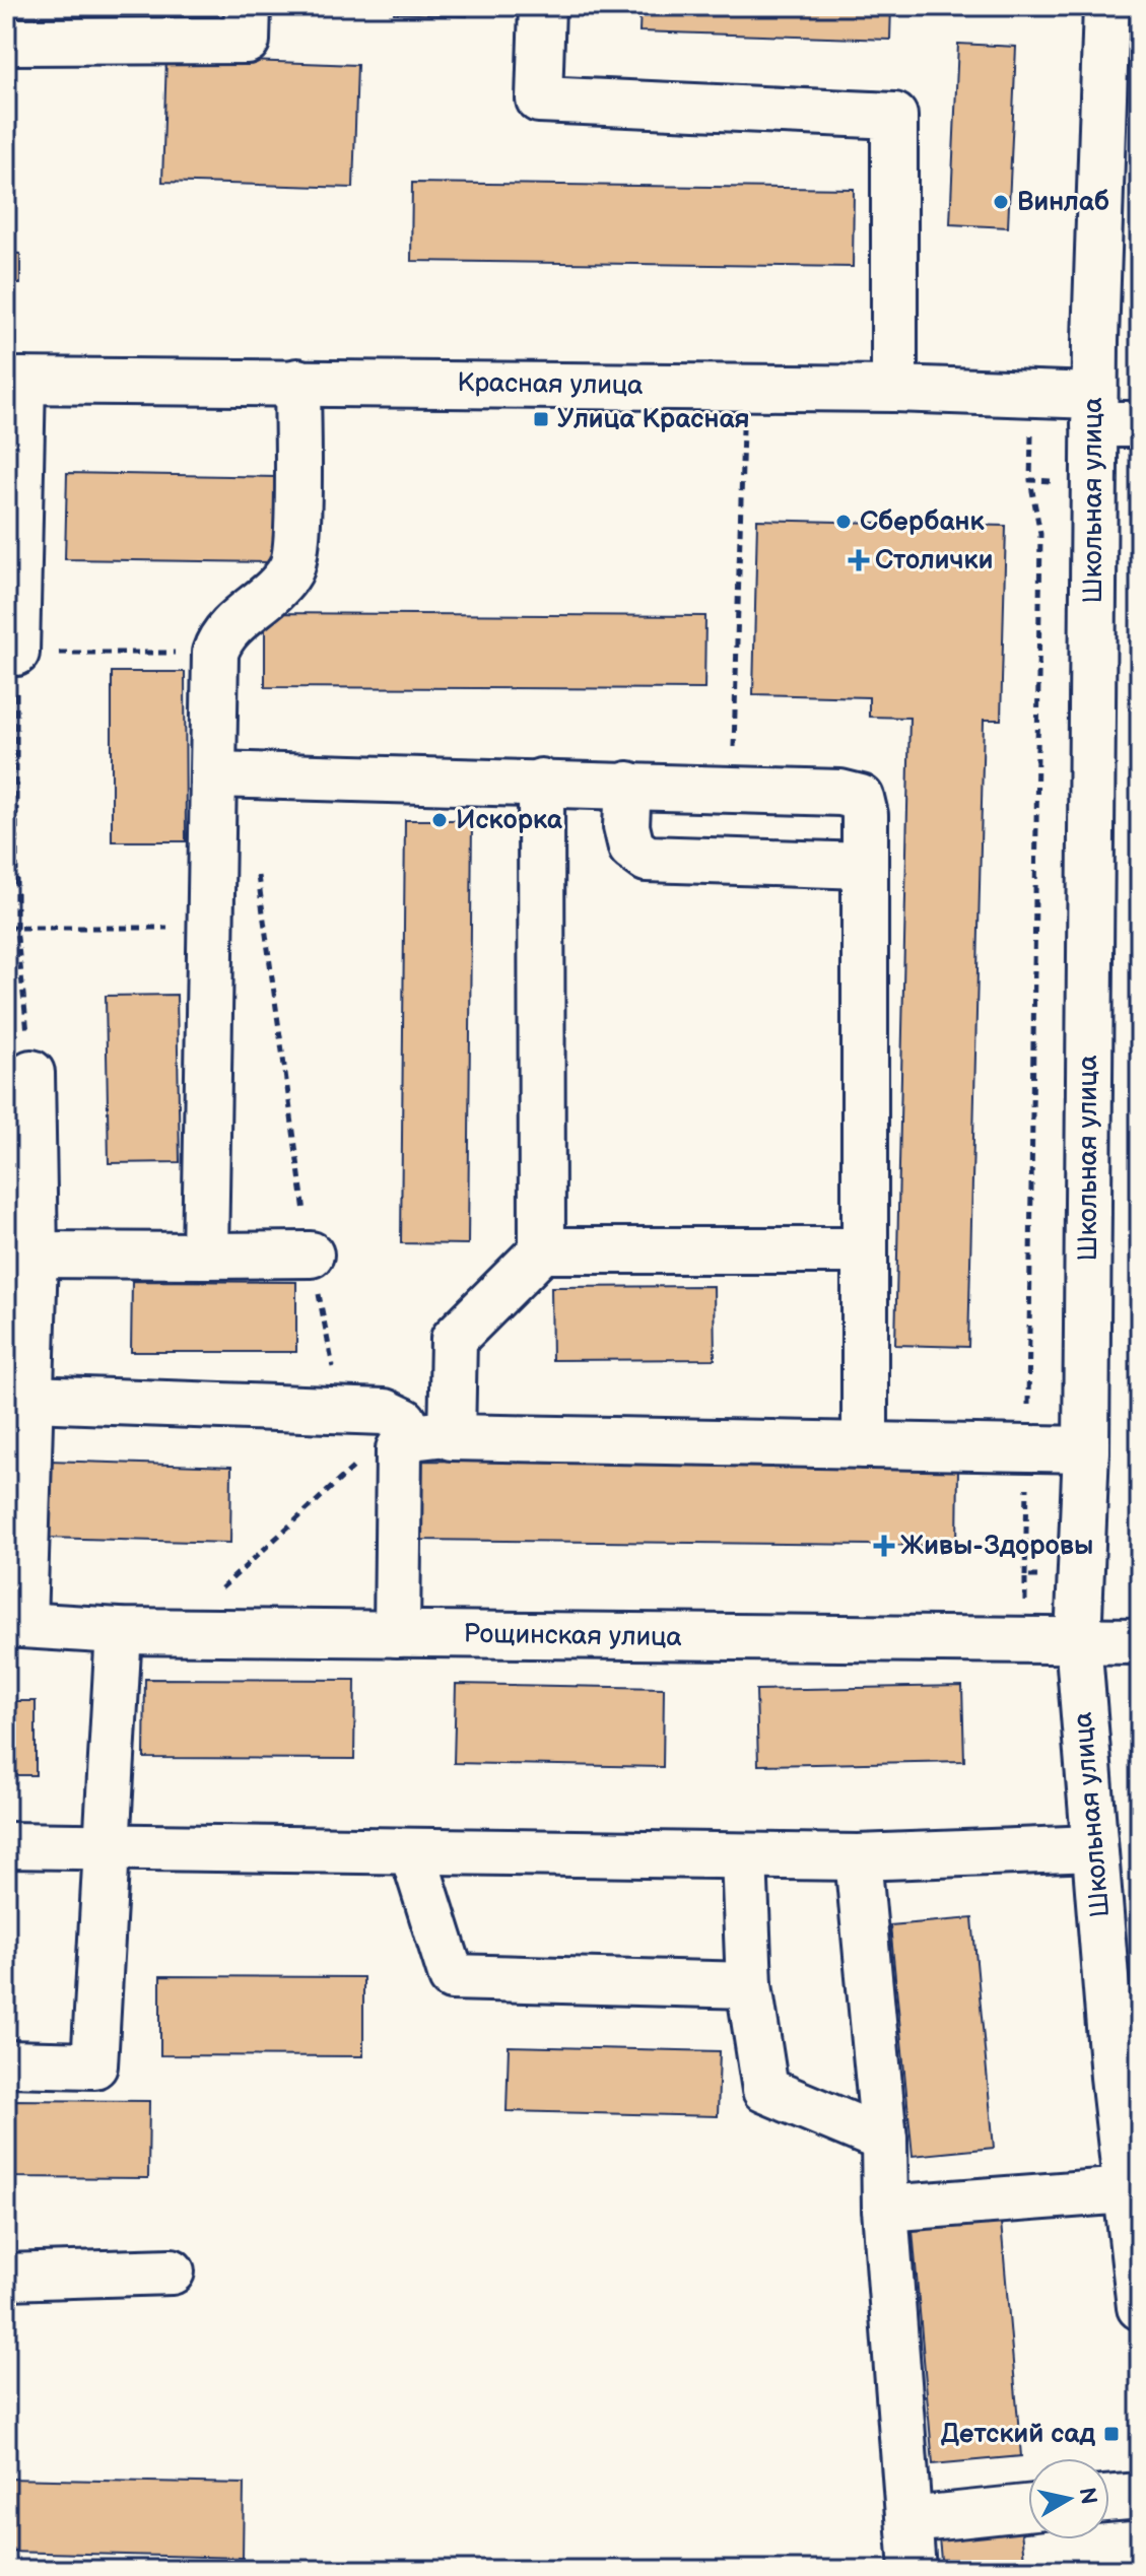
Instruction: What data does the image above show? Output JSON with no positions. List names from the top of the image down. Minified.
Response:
{"streets":{"street":["Красная улица","Школьная улица","Рощинская улица"]},"crossings":[["Красная улица","Школьная улица"],["Школьная улица","Рощинская улица"]],"places":{"other":["Винлаб","Сбербанк","Искорка"],"transit":["Улица Красная","Детский сад"],"health":["Столички","Живы-Здоровы"]},"north":"right"}
